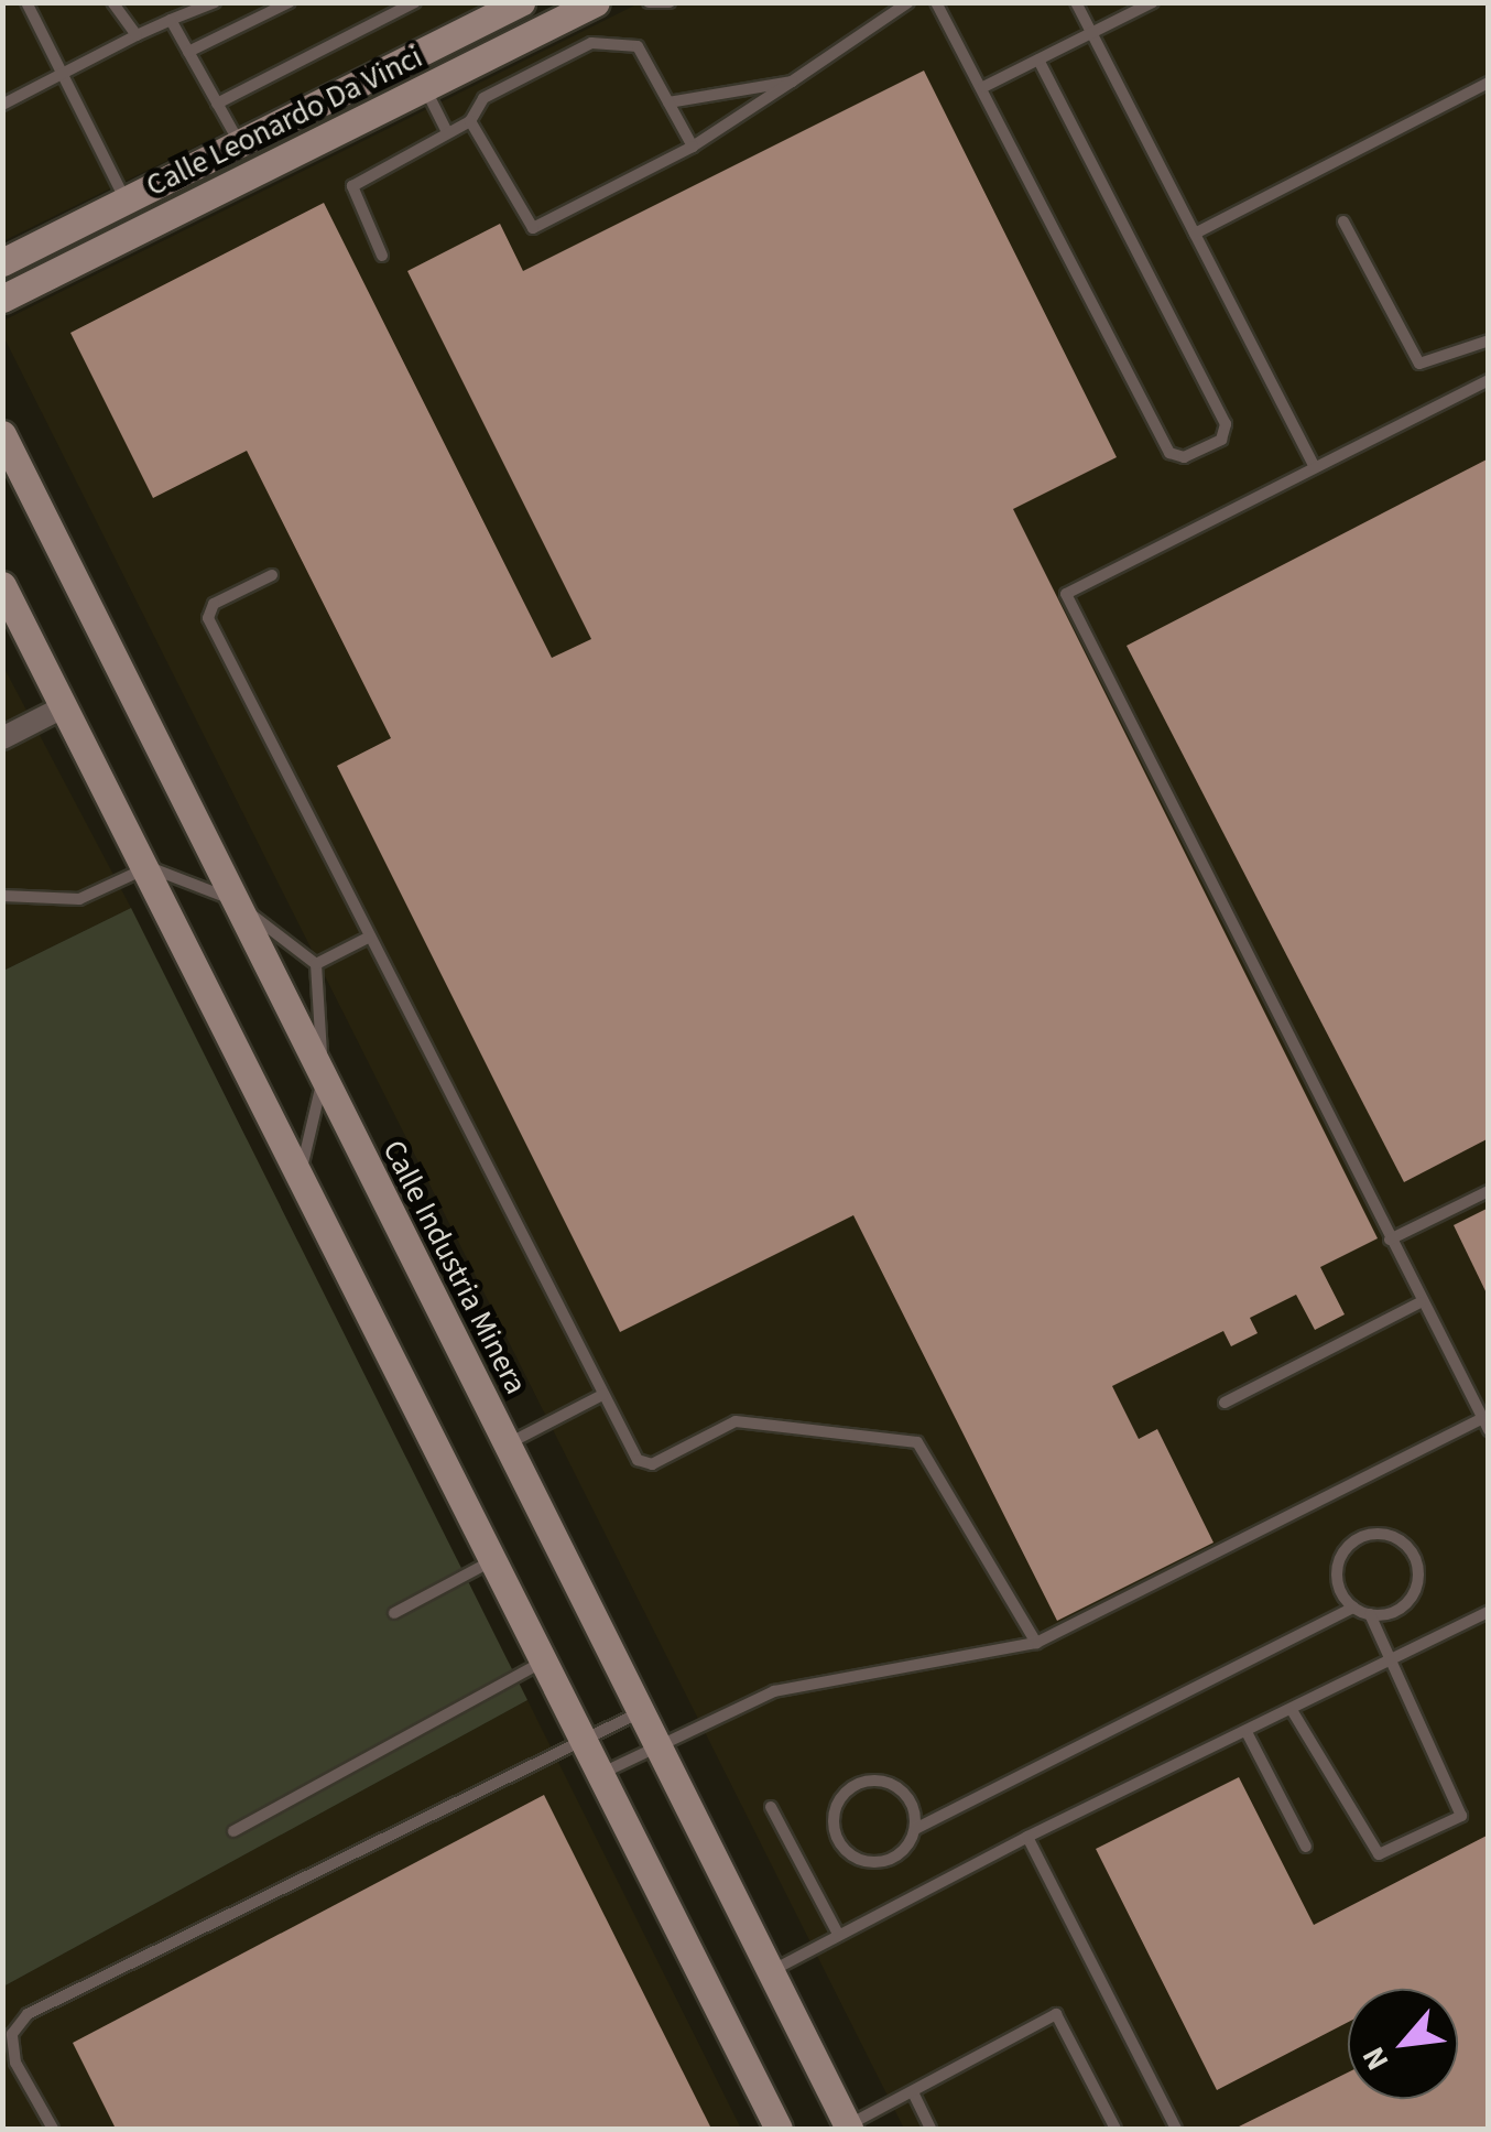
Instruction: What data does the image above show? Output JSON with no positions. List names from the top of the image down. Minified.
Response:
{"streets":{"main road":["Calle Leonardo Da Vinci","Calle Industria Minera"]},"north":"bottom left"}
